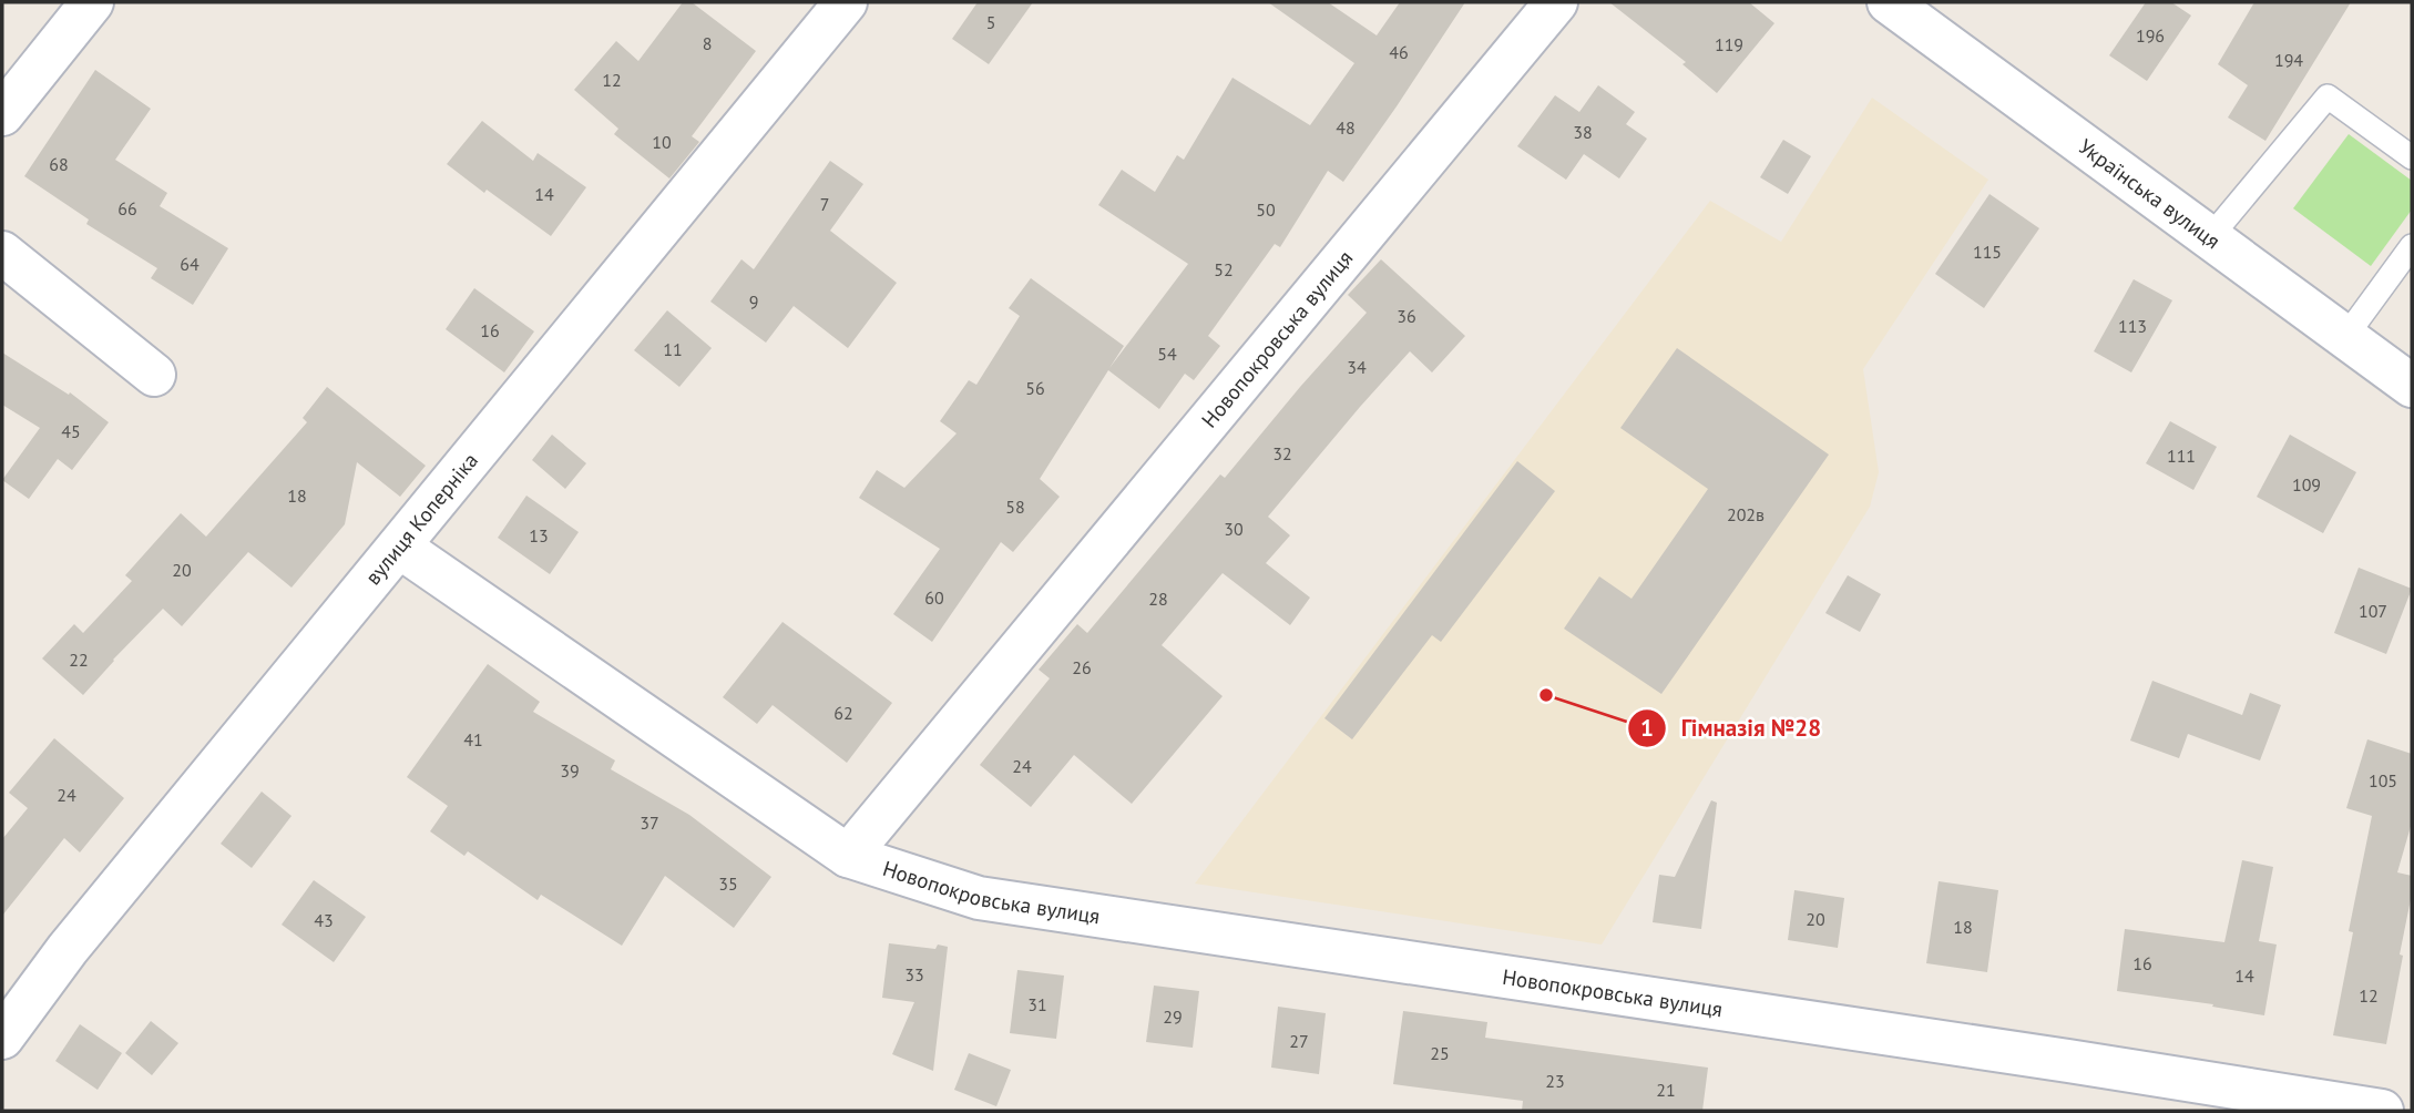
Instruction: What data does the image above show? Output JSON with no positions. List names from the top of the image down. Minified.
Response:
{"streets":{"street":["Українська вулиця","Новопокровська вулиця","вулиця Коперніка"]},"crossings":[["Новопокровська вулиця","вулиця Коперніка"]],"places":["Гімназія №28"],"house_numbers":["5","196","8","119","46","194","12","48","38","10","68","14","7","66","50","115","64","52","9","36","113","16","11","54","34","56","45","32","111","109","18","58","202в","30","13","20","60","28","107","22","26","62","41","24","39","105","24","37","35","20","43","18","16","33","14","12","31","29","27","25","23","21"]}
